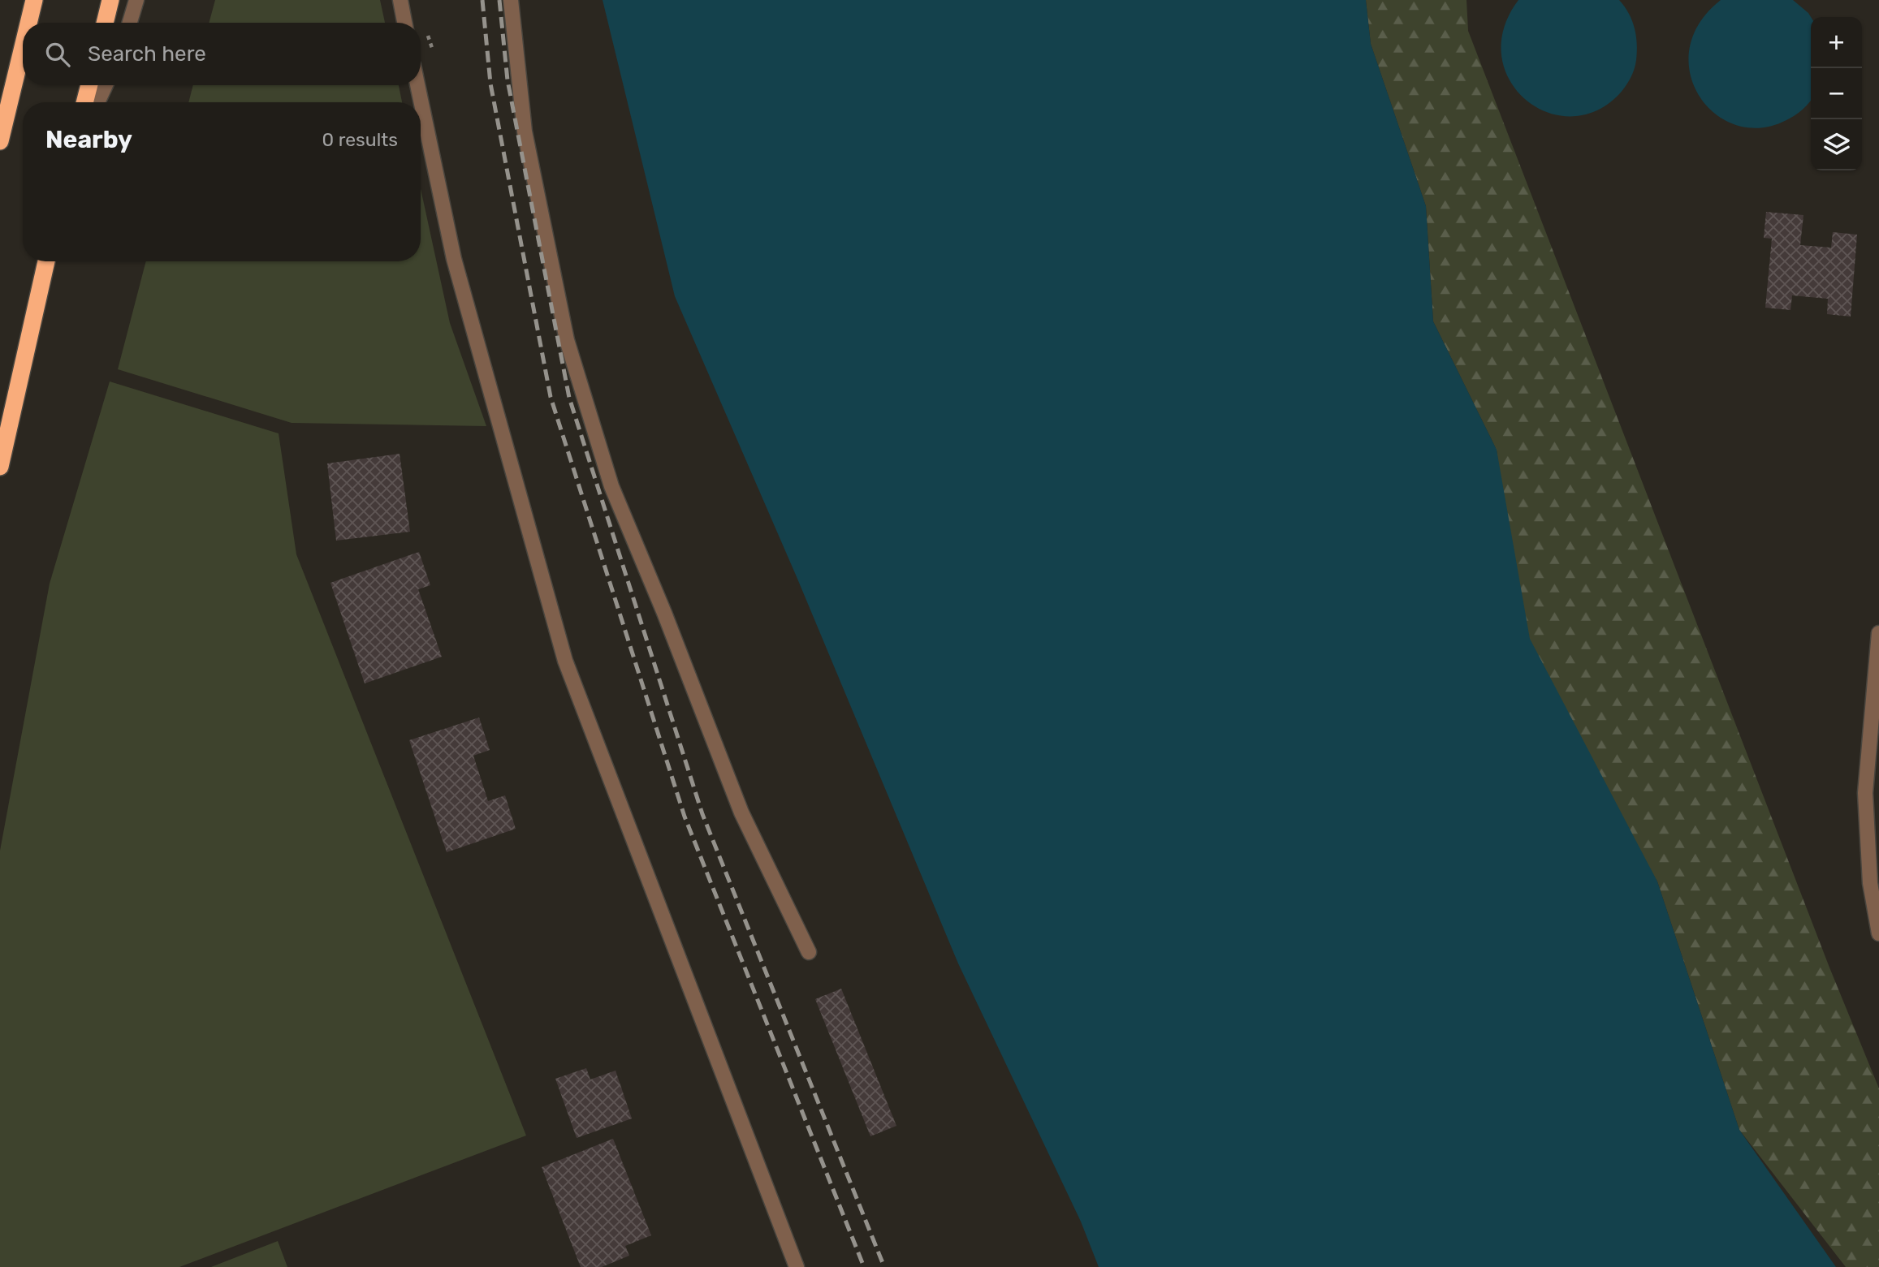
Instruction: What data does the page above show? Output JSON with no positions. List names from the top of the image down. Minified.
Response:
{"page":{"map_buttons":["+","−"],"search":"Search here","heading":["Nearby","0 results"]}}
